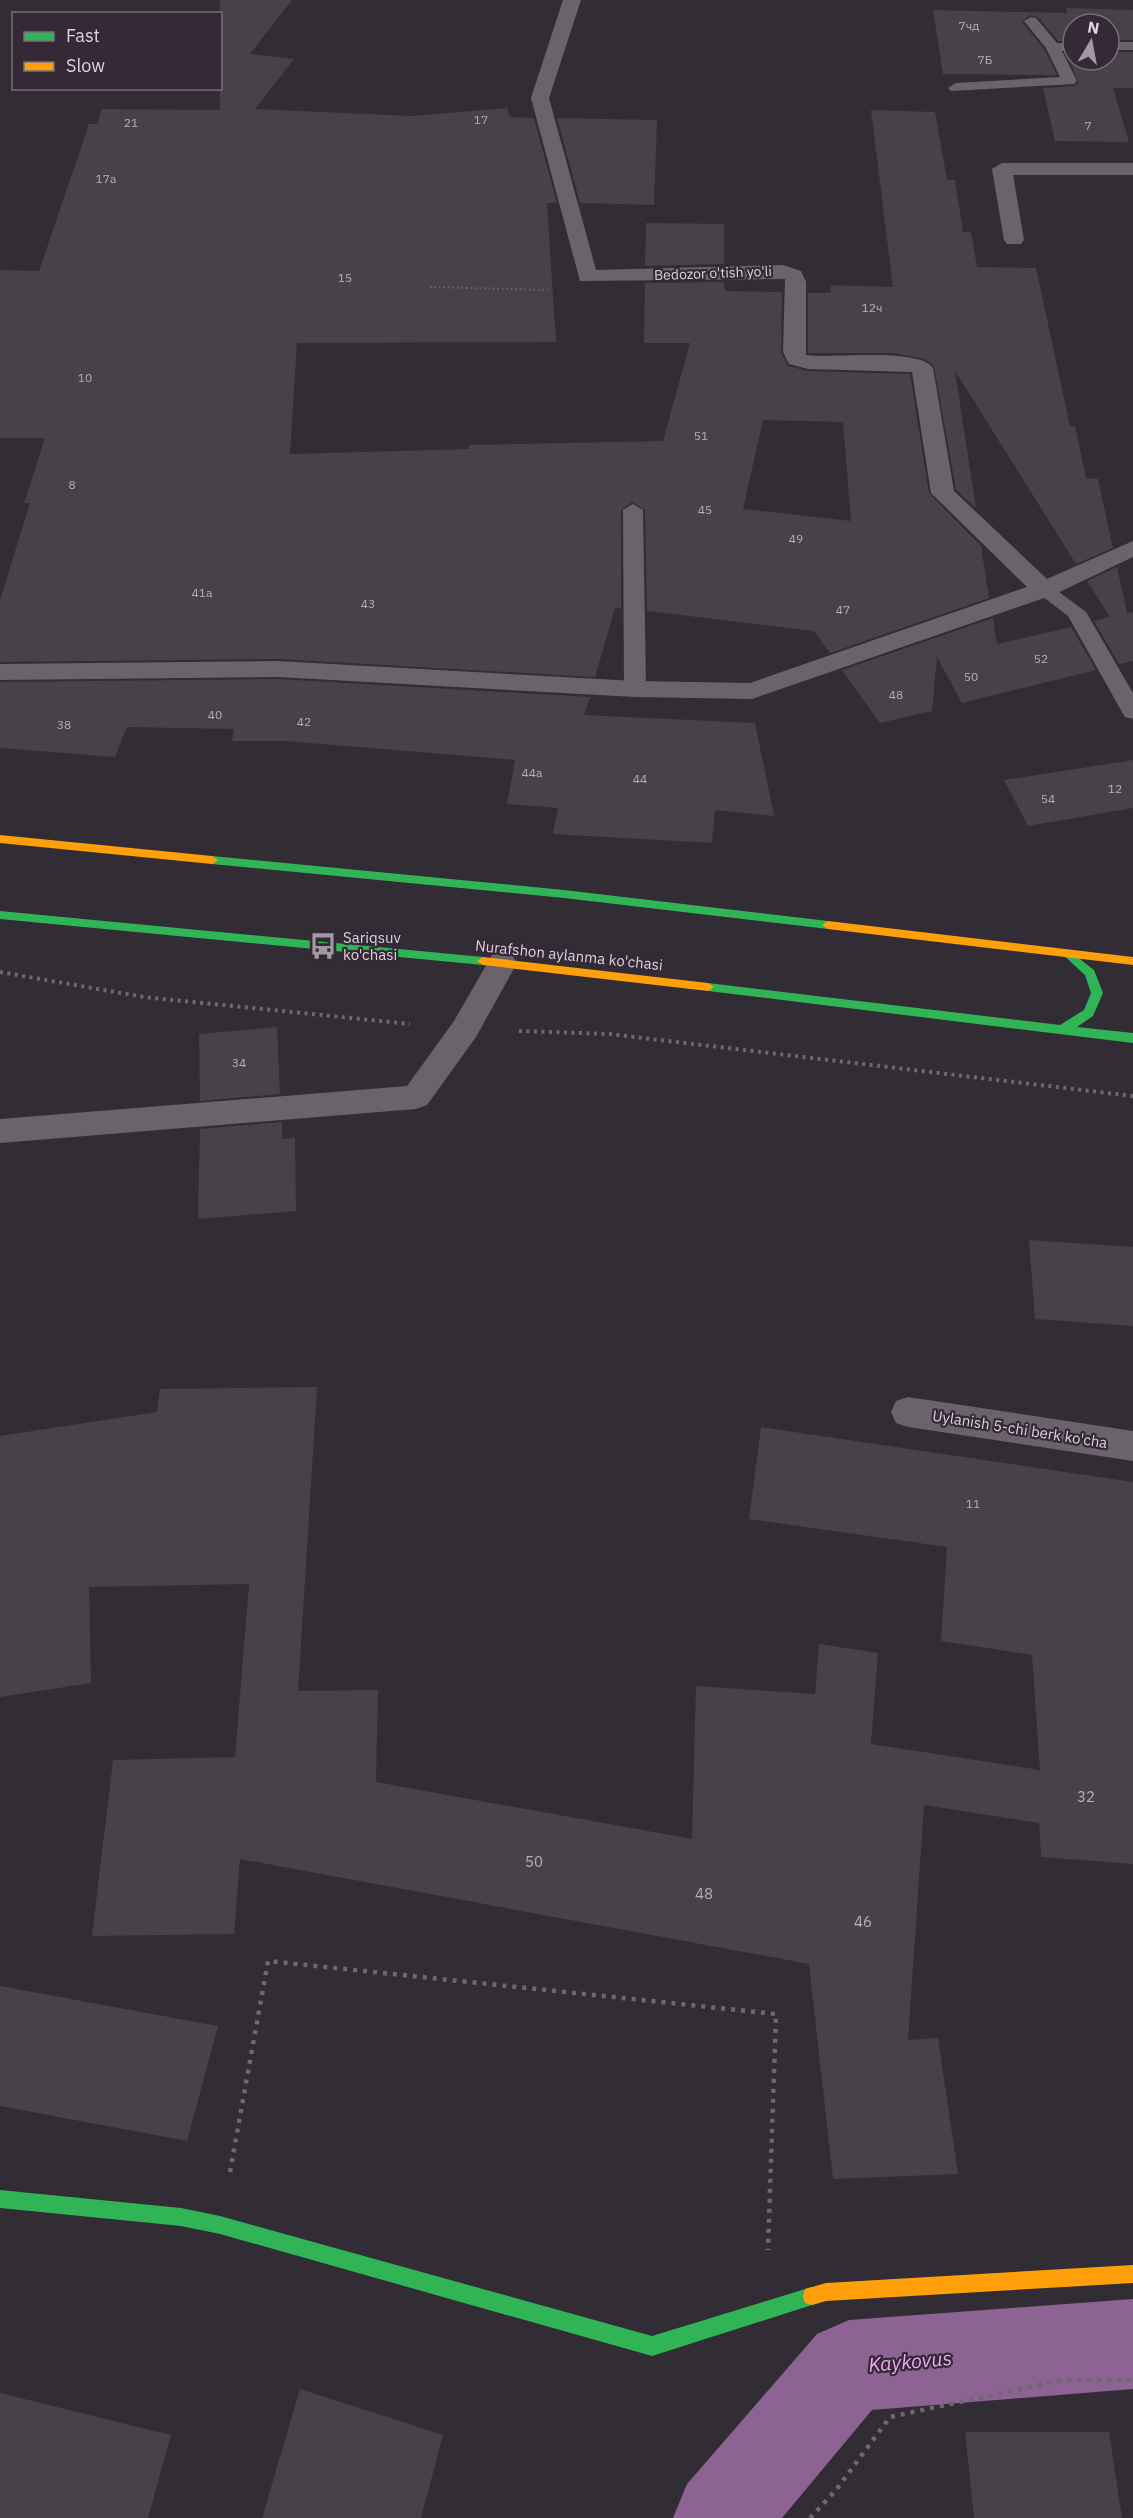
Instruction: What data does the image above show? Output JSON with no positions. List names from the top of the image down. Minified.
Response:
{"streets":{"main road":["Nurafshon aylanma ko'chasi"],"street":["Bedozor o'tish yo'li","Uylanish 5-chi berk ko'cha"]},"water":["Kaykovus"],"places":{"bus stop":["Sariqsuv ko'chasi"]},"house_numbers":["7чд","7Б","17","21","7","17а","15","12ч","10","51","8","45","49","41а","43","47","52","50","48","40","42","38","44a","44","12","54","34","11","32","50","48","46"],"legend":["Fast","Slow"],"north":"top"}
